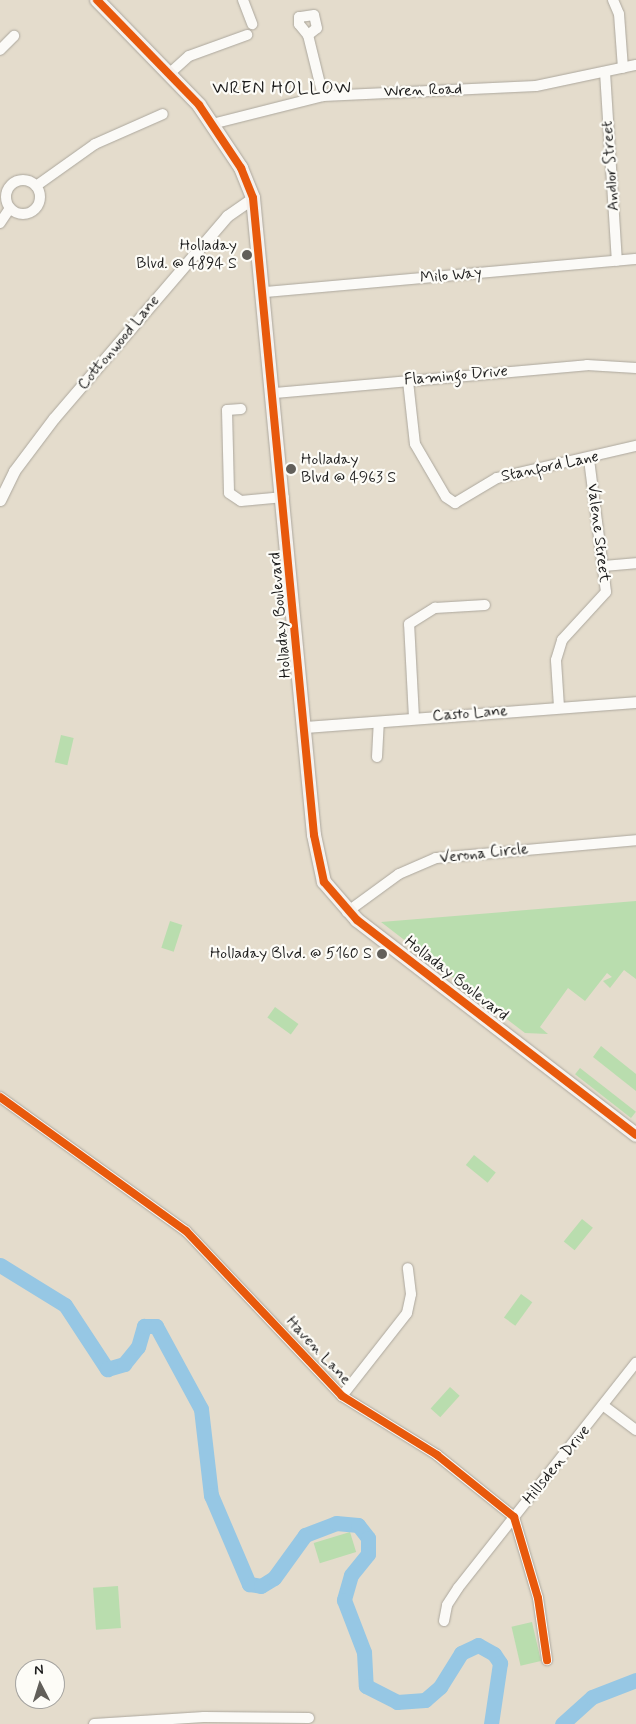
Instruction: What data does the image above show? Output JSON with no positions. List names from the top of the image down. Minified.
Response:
{"streets":{"main road":["Holladay Boulevard"],"street":["Wren Road","Andlor Street","Milo Way","Cottonwood Lane","Flamingo Drive","Stanford Lane","Valene Street","Casto Lane","Verona Circle","Haven Lane","Hillsden Drive"]},"crossings":[["Wren Road","Andlor Street"],["Wren Road","Holladay Boulevard"],["Andlor Street","Milo Way"],["Milo Way","Holladay Boulevard"],["Cottonwood Lane","Holladay Boulevard"],["Flamingo Drive","Stanford Lane"],["Flamingo Drive","Holladay Boulevard"],["Stanford Lane","Valene Street"],["Valene Street","Casto Lane"],["Holladay Boulevard","Casto Lane"],["Holladay Boulevard","Verona Circle"],["Haven Lane","Hillsden Drive"]],"districts":["WREN HOLLOW"],"places":["Holladay Blvd. @ 4894 S","Holladay Blvd @ 4963 S","Holladay Blvd. @ 5160 S"],"north":"top"}
